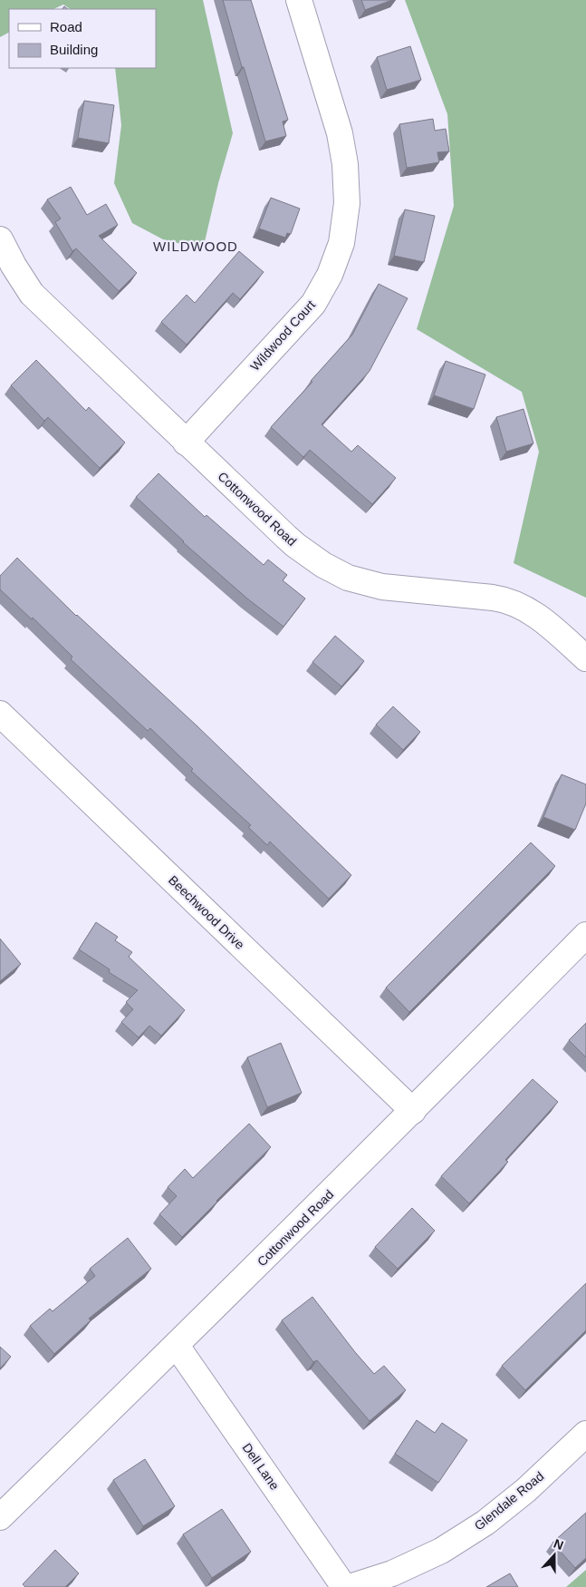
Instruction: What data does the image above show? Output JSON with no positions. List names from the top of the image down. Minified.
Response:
{"streets":{"street":["Wildwood Court","Cottonwood Road","Beechwood Drive","Dell Lane","Glendale Road"]},"crossings":[["Wildwood Court","Cottonwood Road"],["Cottonwood Road","Beechwood Drive"],["Cottonwood Road","Dell Lane"]],"districts":["WILDWOOD"],"legend":["Road","Building"],"north":"top"}
